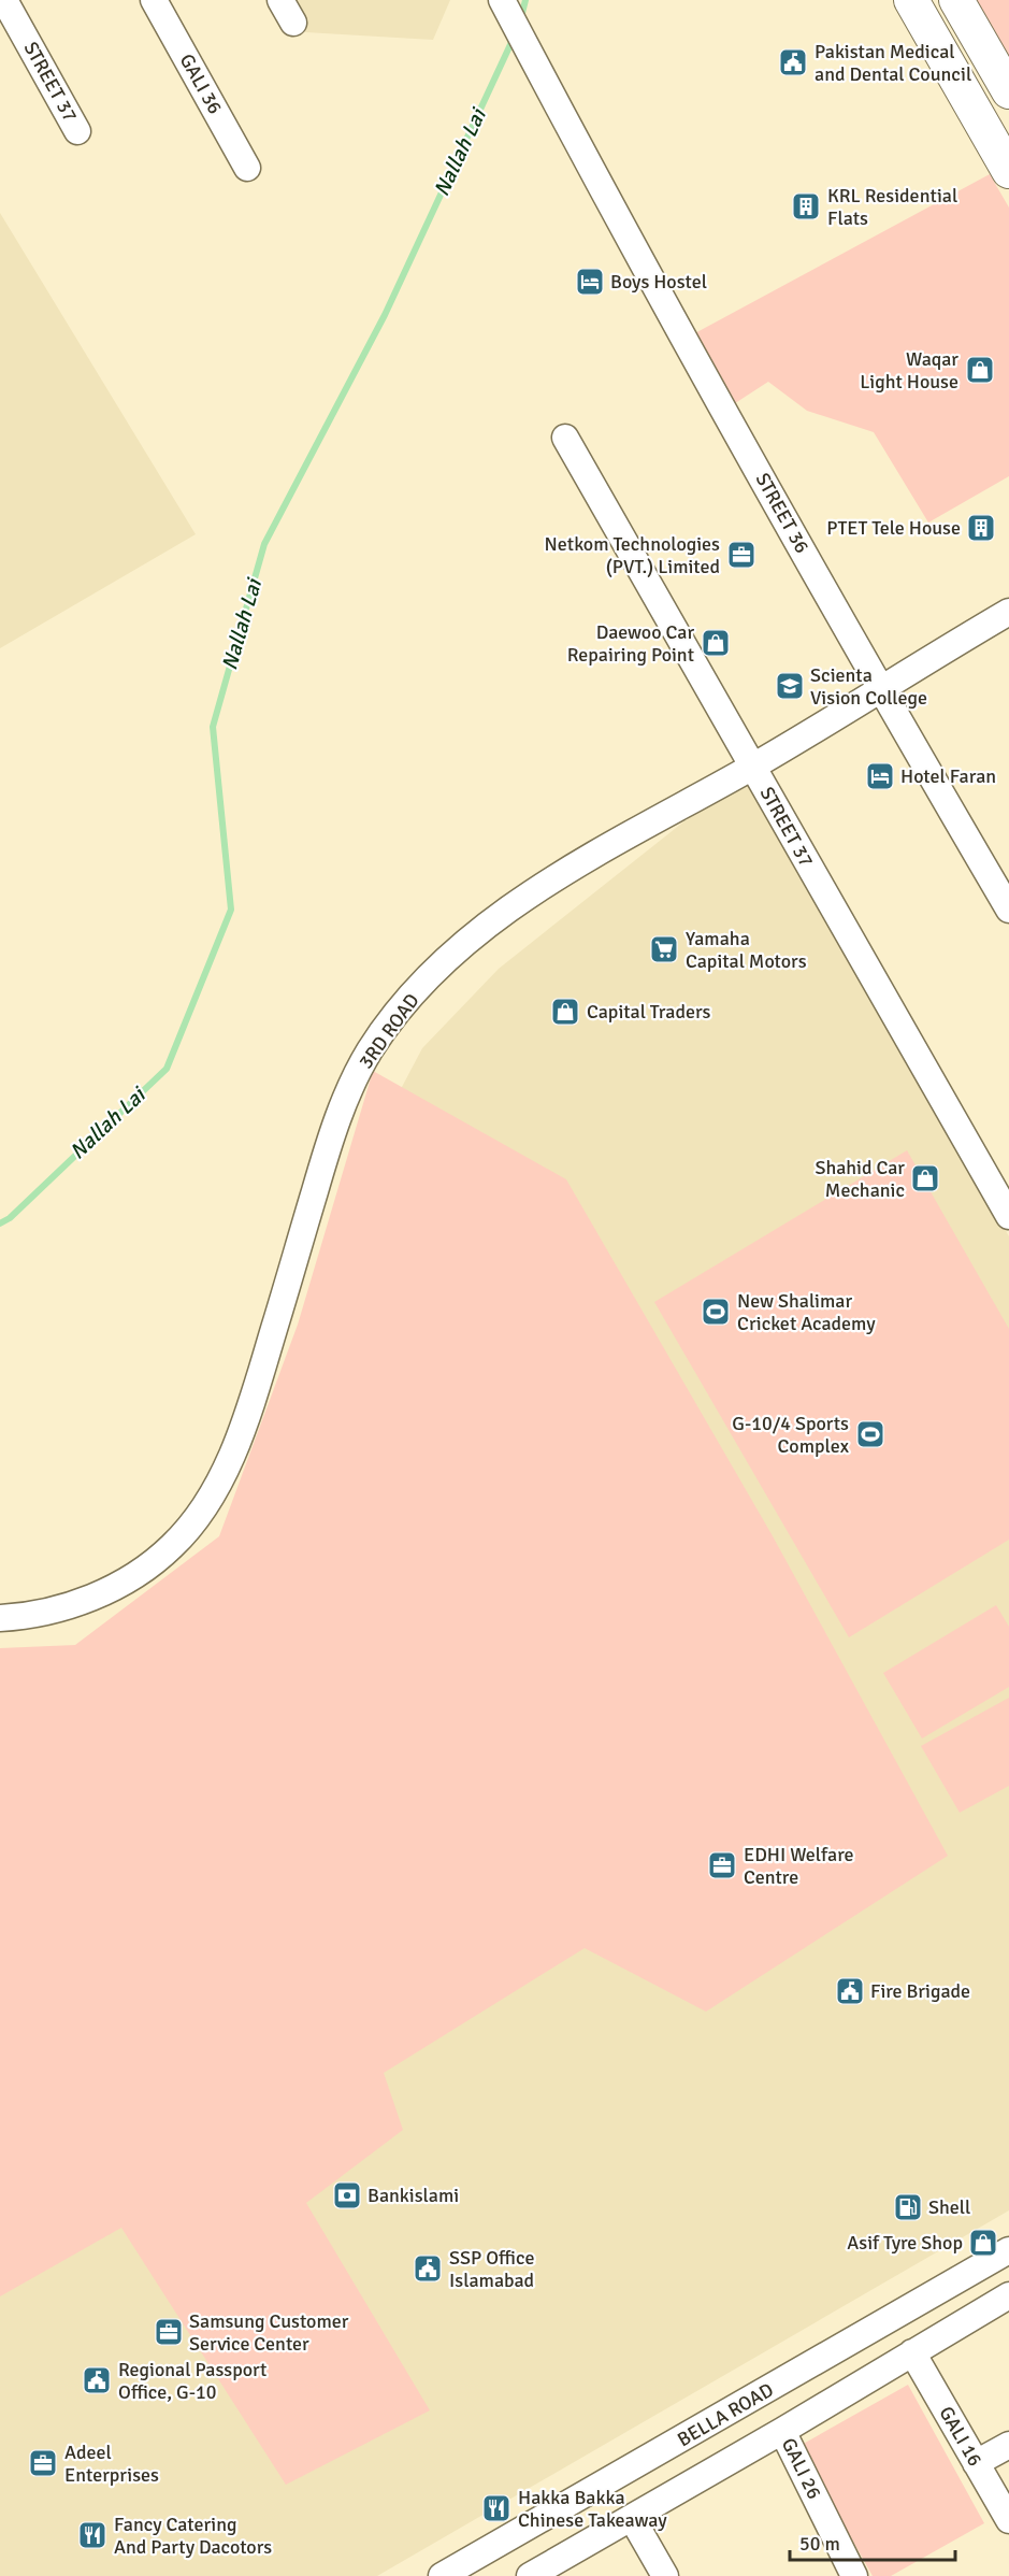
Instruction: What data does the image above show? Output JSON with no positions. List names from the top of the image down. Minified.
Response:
{"streets":{"street":["STREET 37","GALI 36","STREET 36","3RD ROAD","BELLA ROAD","GALI 16","GALI 26"]},"crossings":[["STREET 37","3RD ROAD"],["STREET 36","3RD ROAD"]],"water":["Nallah Lai"],"places":{"public building":["Pakistan Medical and Dental Council","Fire Brigade","SSP Office Islamabad","Regional Passport Office, G-10"],"building":["KRL Residential Flats","PTET Tele House"],"hotel":["Boys Hostel","Hotel Faran"],"shop":["Waqar Light House","Daewoo Car Repairing Point","Capital Traders","Shahid Car Mechanic","Asif Tyre Shop"],"office":["Netkom Technologies (PVT.) Limited","EDHI Welfare Centre","Samsung Customer Service Center","Adeel Enterprises"],"school or university":["Scienta Vision College"],"supermarket":["Yamaha Capital Motors"],"sports":["New Shalimar Cricket Academy","G-10/4 Sports Complex"],"bank":["Bankislami"],"fuel station":["Shell"],"restaurant":["Hakka Bakka Chinese Takeaway","Fancy Catering And Party Dacotors"]},"scale_bar":"50 m"}
